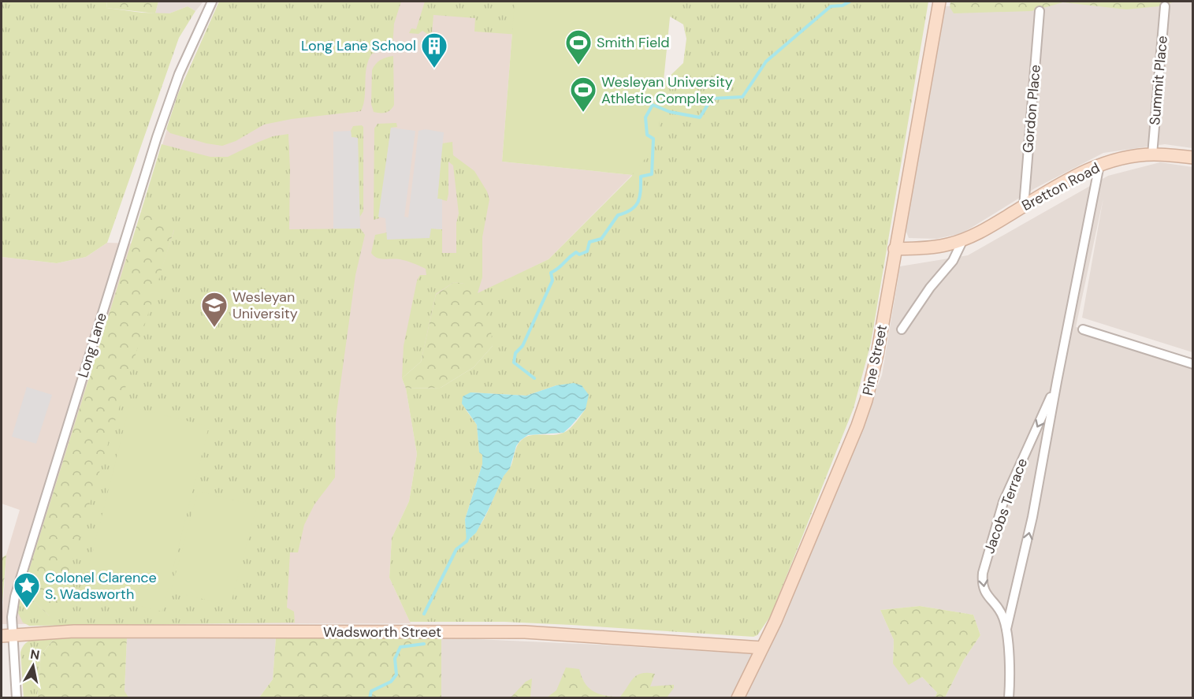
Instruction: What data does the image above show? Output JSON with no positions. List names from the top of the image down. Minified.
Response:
{"streets":{"street":["Summit Place","Gordon Place","Bretton Road","Long Lane","Pine Street","Jacobs Terrace","Wadsworth Street"]},"crossings":[["Summit Place","Bretton Road"],["Gordon Place","Bretton Road"],["Bretton Road","Pine Street"],["Bretton Road","Jacobs Terrace"],["Long Lane","Wadsworth Street"],["Pine Street","Wadsworth Street"]],"places":{"sports":["Smith Field","Wesleyan University Athletic Complex"],"building":["Long Lane School"],"school or university":["Wesleyan University"],"place":["Colonel Clarence S. Wadsworth"]},"north":"top"}
